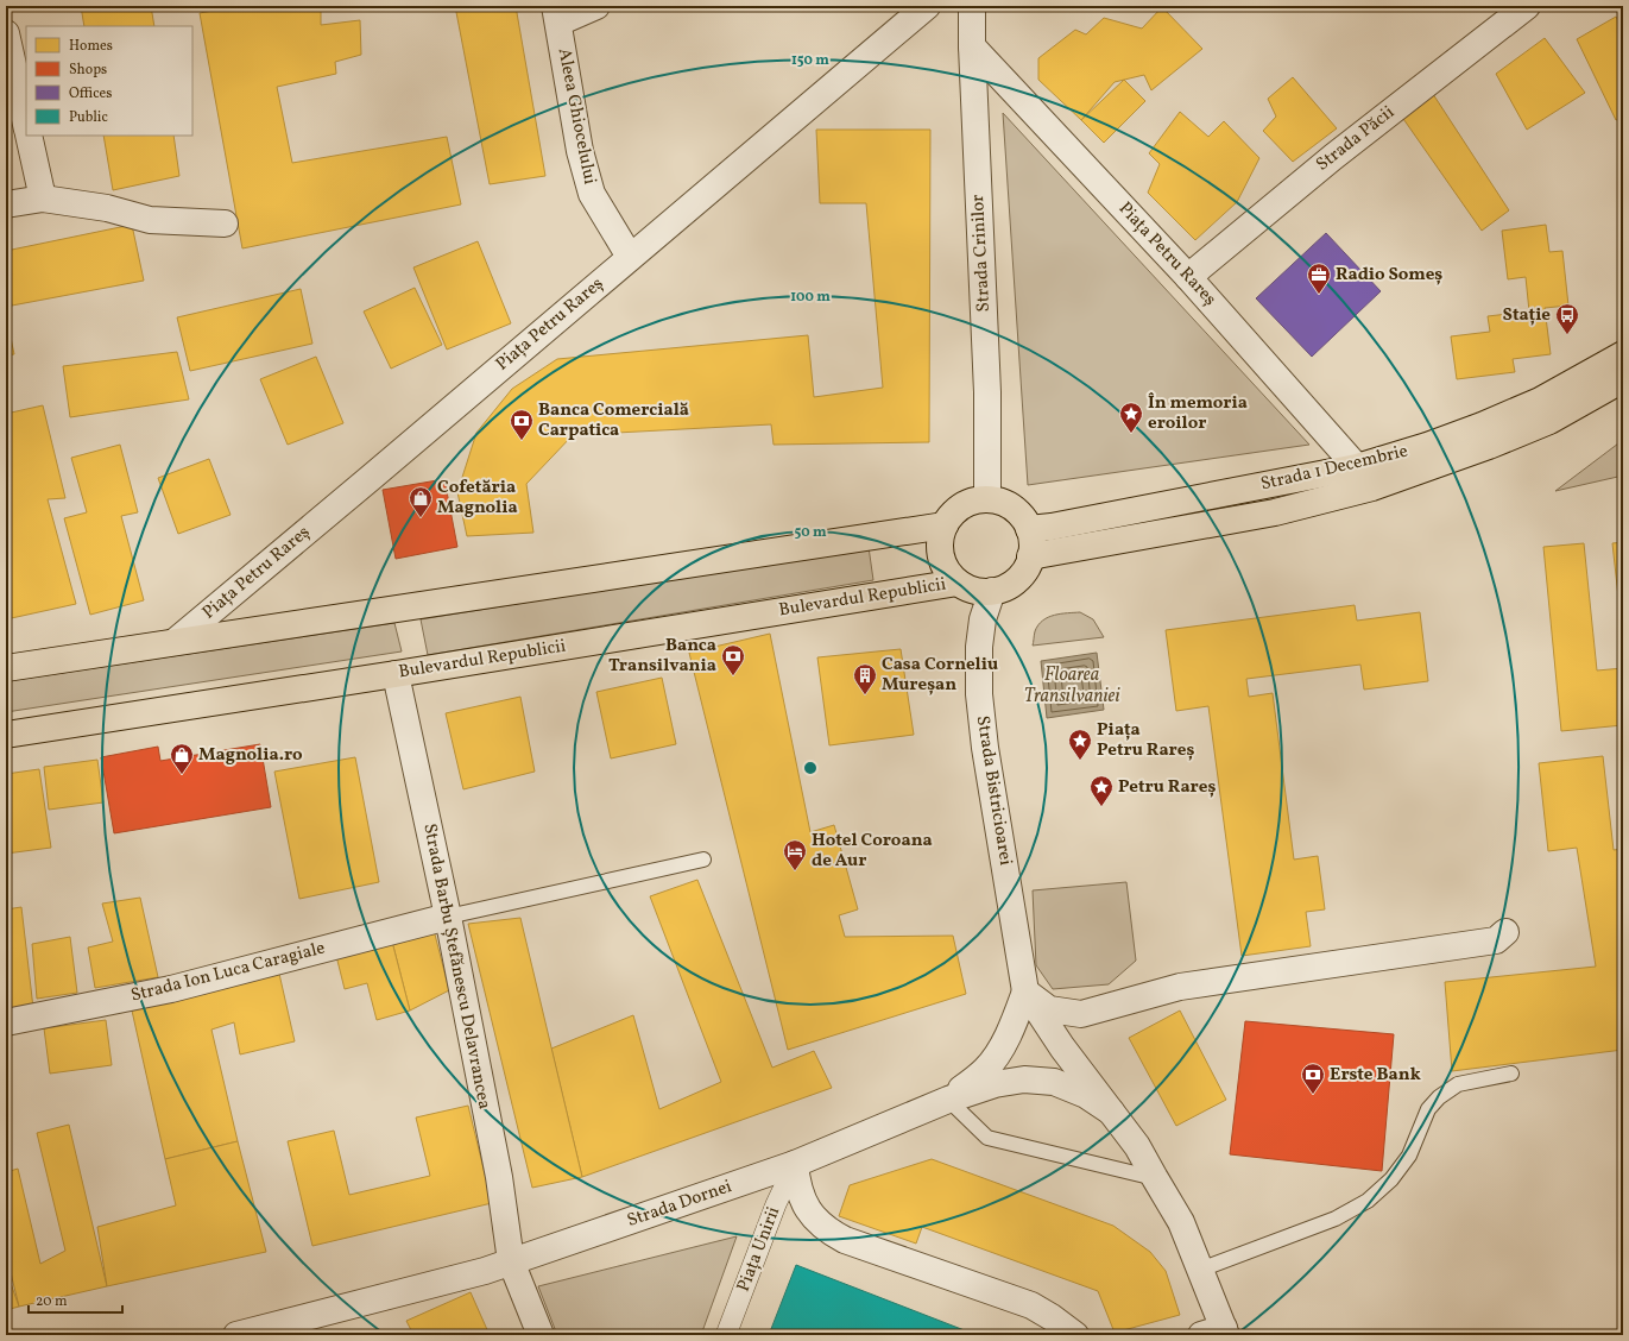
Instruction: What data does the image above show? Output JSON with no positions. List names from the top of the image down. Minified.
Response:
{"streets":{"main road":["Strada 1 Decembrie","Bulevardul Republicii"],"street":["Aleea Ghiocelului","Strada Păcii","Strada Crinilor","Piața Petru Rareș","Strada Bistricioarei","Strada Barbu Ștefănescu Delavrancea","Strada Ion Luca Caragiale","Strada Dornei","Piața Unirii"]},"crossings":[["Aleea Ghiocelului","Piața Petru Rareș"],["Strada Păcii","Piața Petru Rareș"],["Strada Crinilor","Piața Petru Rareș"],["Strada Crinilor","Strada 1 Decembrie"],["Strada Crinilor","Bulevardul Republicii"],["Strada Crinilor","Strada Bistricioarei"],["Piața Petru Rareș","Strada 1 Decembrie"],["Strada 1 Decembrie","Bulevardul Republicii"],["Strada 1 Decembrie","Strada Bistricioarei"],["Bulevardul Republicii","Strada Bistricioarei"],["Bulevardul Republicii","Strada Barbu Ștefănescu Delavrancea"],["Strada Bistricioarei","Strada Dornei"],["Strada Barbu Ștefănescu Delavrancea","Strada Ion Luca Caragiale"],["Strada Barbu Ștefănescu Delavrancea","Strada Dornei"],["Strada Dornei","Piața Unirii"]],"water":["Floarea Transilvaniei"],"places":{"office":["Radio Someș"],"bus stop":["Stație"],"place":["În memoria eroilor","Piața Petru Rareș","Petru Rareș"],"bank":["Banca Comercială Carpatica","Banca Transilvania","Erste Bank"],"shop":["Cofetăria Magnolia","Magnolia.ro"],"building":["Casa Corneliu Mureșan"],"hotel":["Hotel Coroana de Aur"]},"legend":["Homes","Shops","Offices","Public"],"scale_bar":"20 m","rings":["150 m","100 m","50 m"]}
